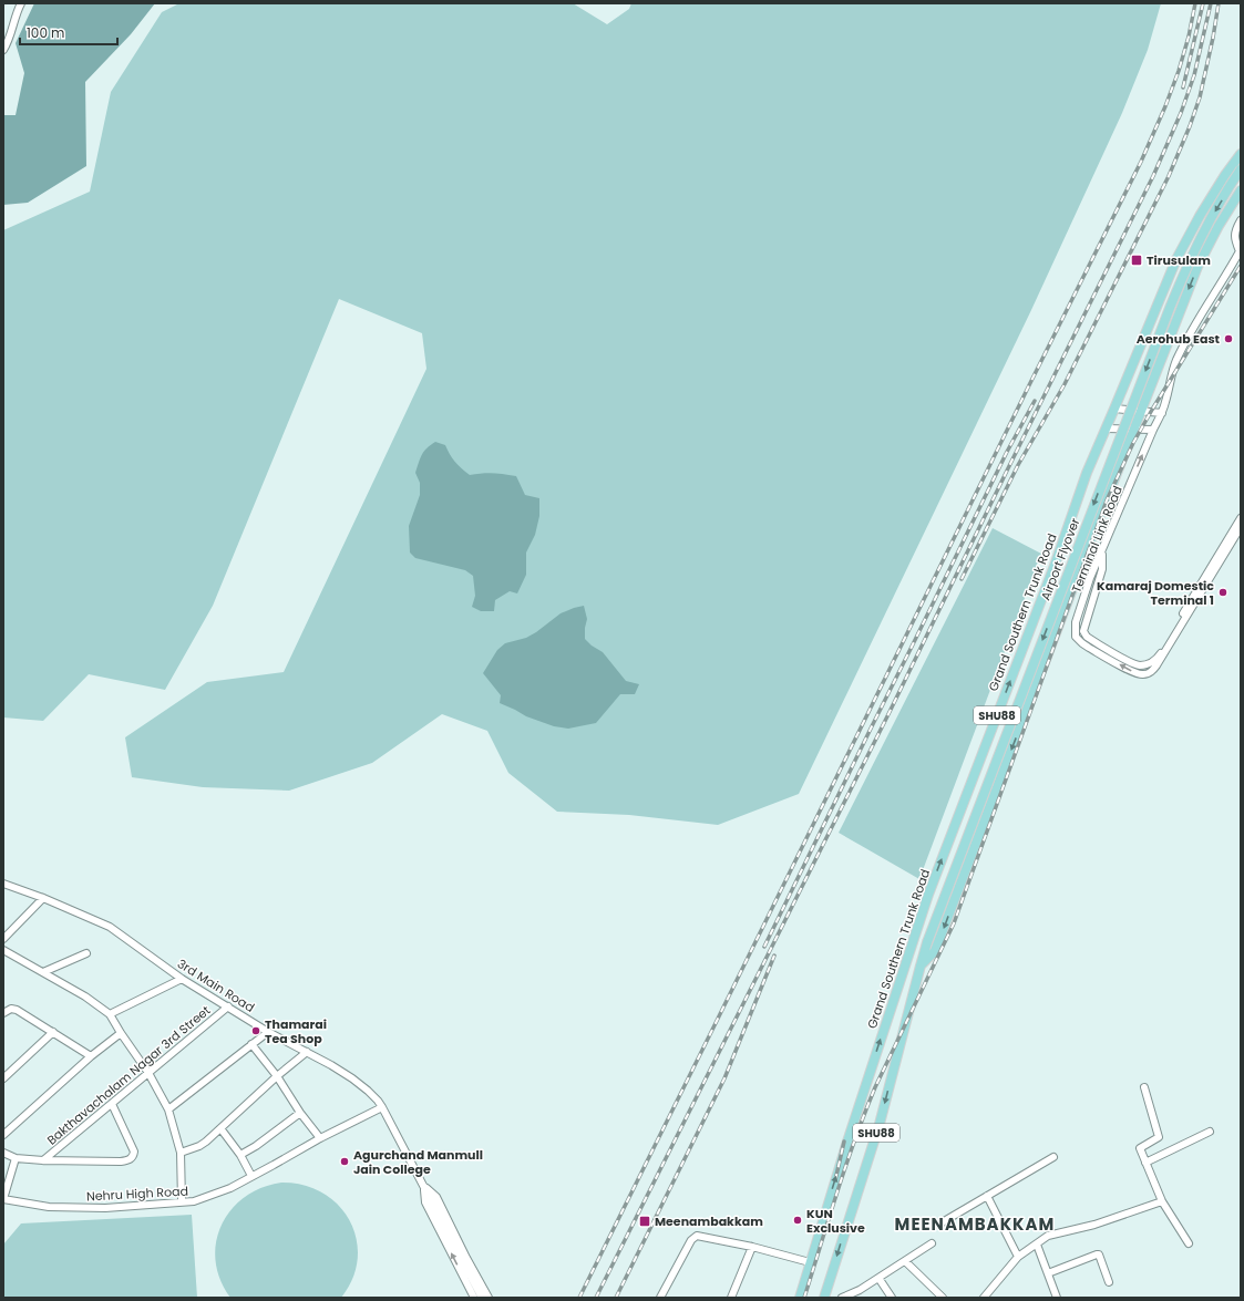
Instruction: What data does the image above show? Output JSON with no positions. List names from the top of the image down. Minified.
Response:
{"streets":{"main road":["Airport Flyover","Grand Southern Trunk Road","SHU88"],"street":["Terminal Link Road","3rd Main Road","Bakthavachalam Nagar 3rd Street","Nehru High Road"]},"crossings":[["Airport Flyover","SHU88"],["3rd Main Road","Bakthavachalam Nagar 3rd Street"],["3rd Main Road","Nehru High Road"]],"districts":["MEENAMBAKKAM"],"places":{"transit":["Tirusulam","Meenambakkam"],"other":["Aerohub East","Kamaraj Domestic Terminal 1","Thamarai Tea Shop","Agurchand Manmull Jain College","KUN Exclusive"]},"scale_bar":"100 m"}
